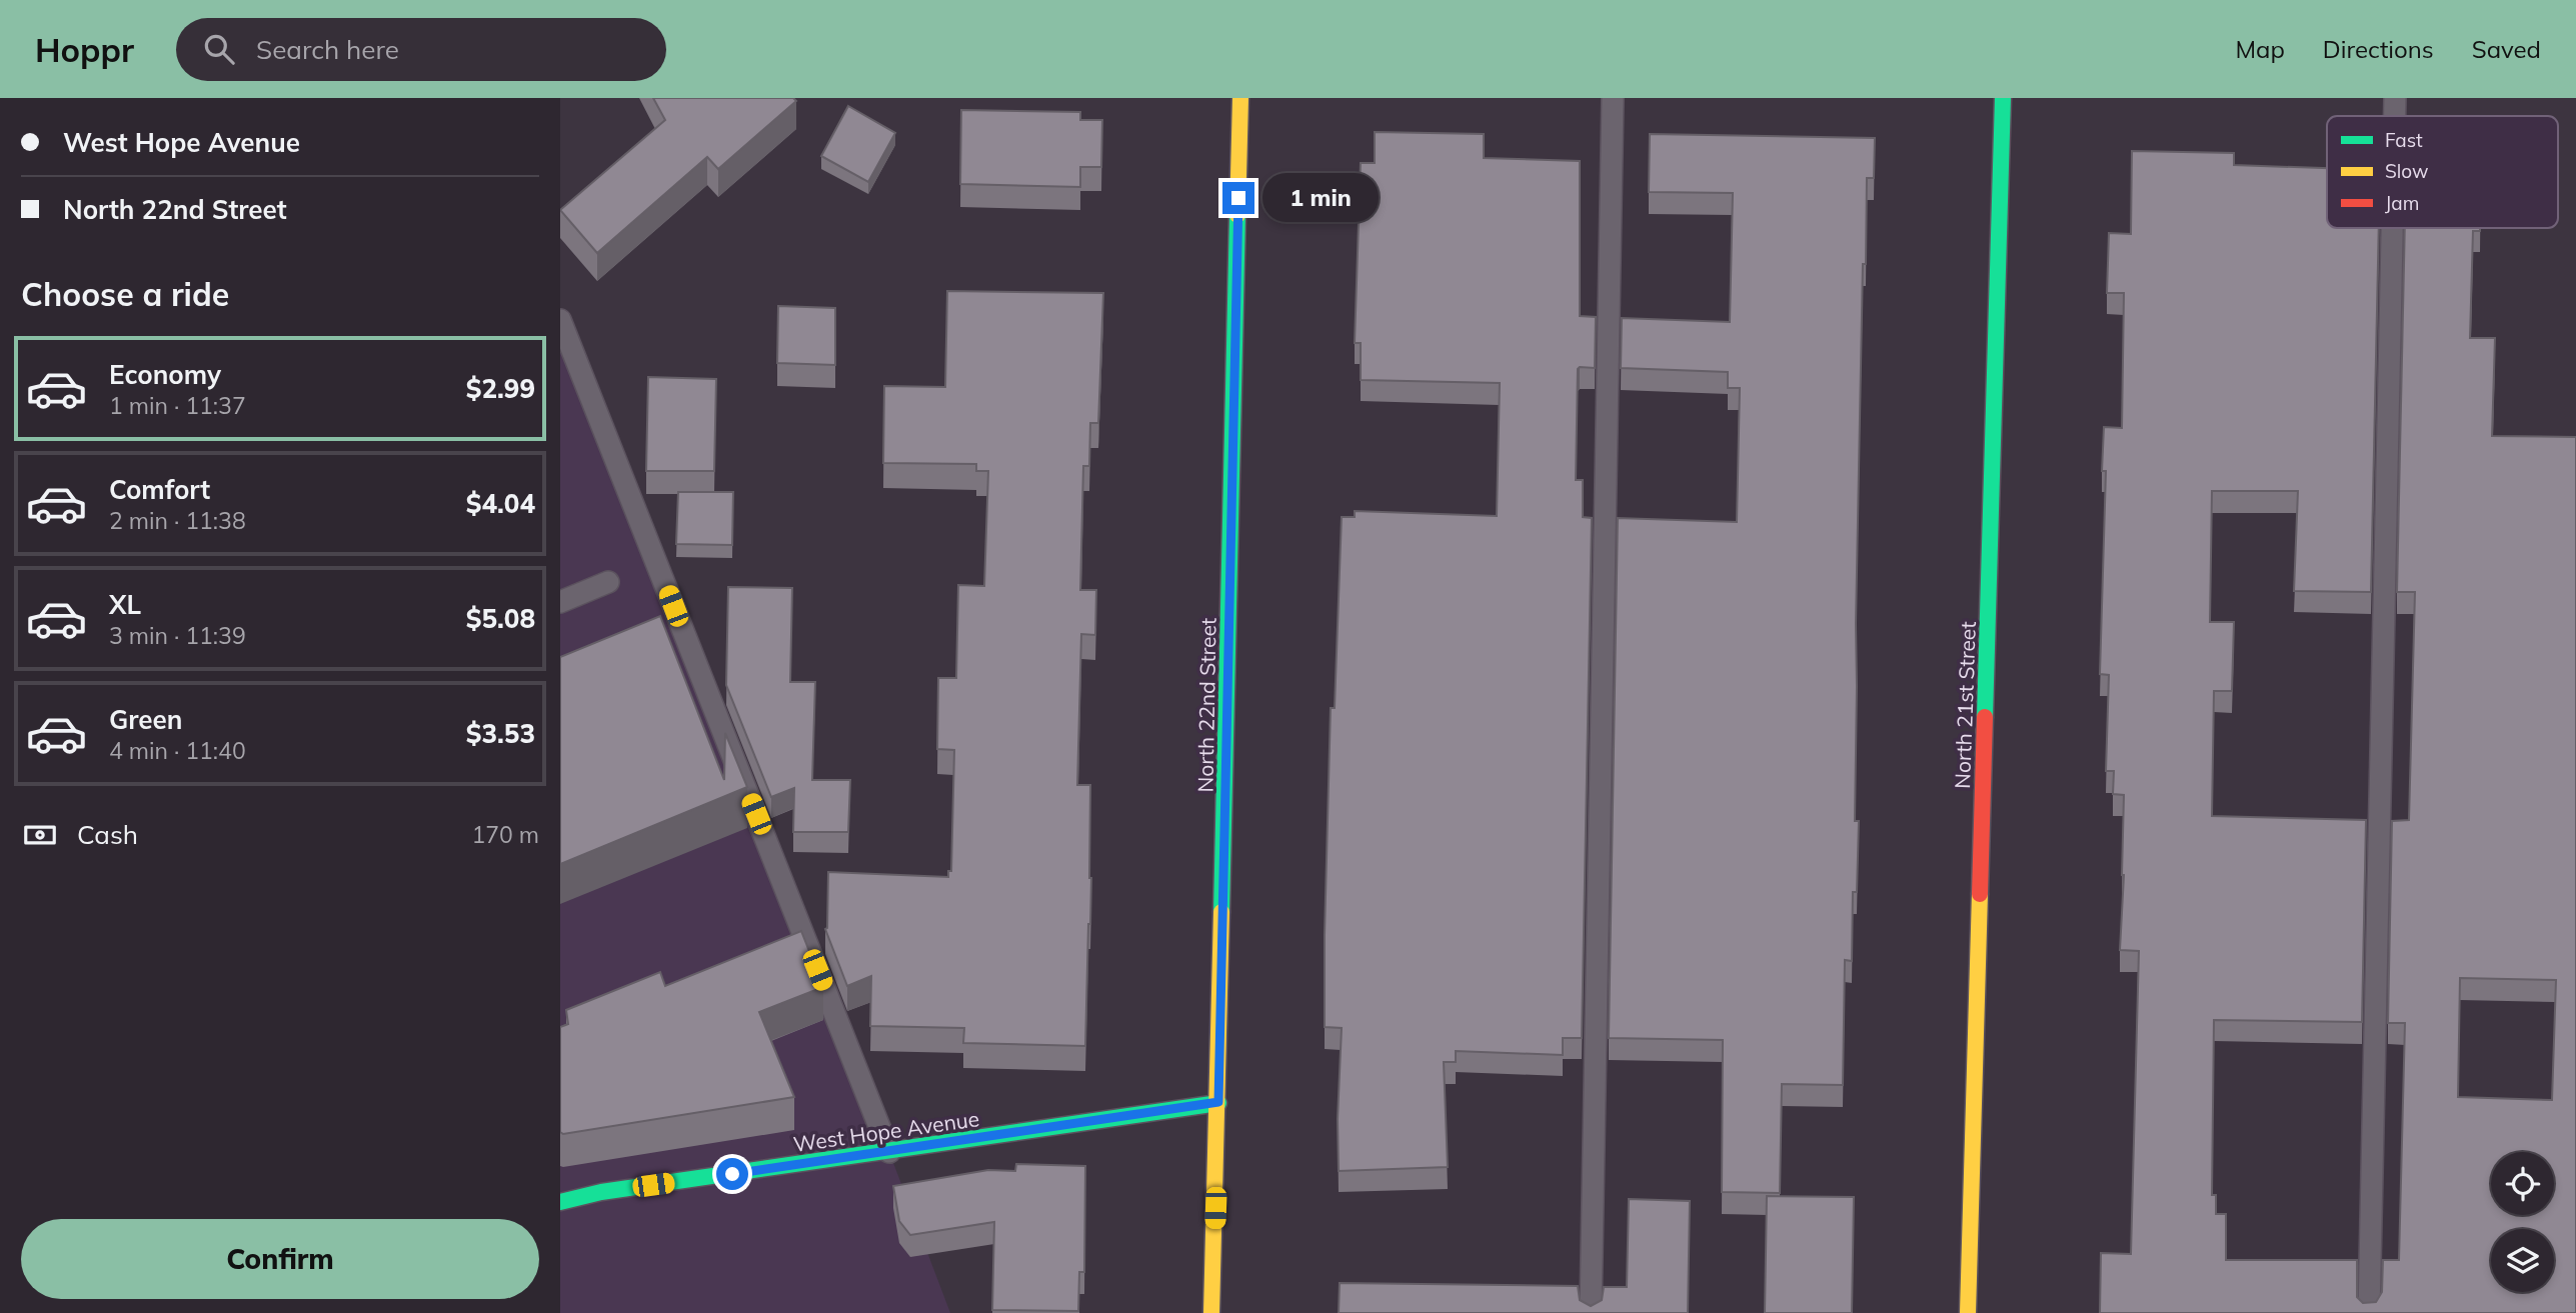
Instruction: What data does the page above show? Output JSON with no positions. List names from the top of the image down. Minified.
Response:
{"streets":{"street":["North 22nd Street","North 21st Street","West Hope Avenue"]},"crossings":[["North 22nd Street","West Hope Avenue"]],"legend":["Fast","Slow","Jam"],"page":{"header":"Hoppr","search":"Search here","nav":["Map","Directions","Saved"],"banner":["West Hope Avenue","North 22nd Street"],"bubble":"1 min","heading":"Choose a ride","list":[{"name":"Economy","note":"1 min · 11:37","value":"$2.99"},{"name":"Comfort","note":"2 min · 11:38","value":"$4.04"},{"name":"XL","note":"3 min · 11:39","value":"$5.08"},{"name":"Green","note":"4 min · 11:40","value":"$3.53"}],"pay":["Cash","170 m"],"buttons":"Confirm"}}
